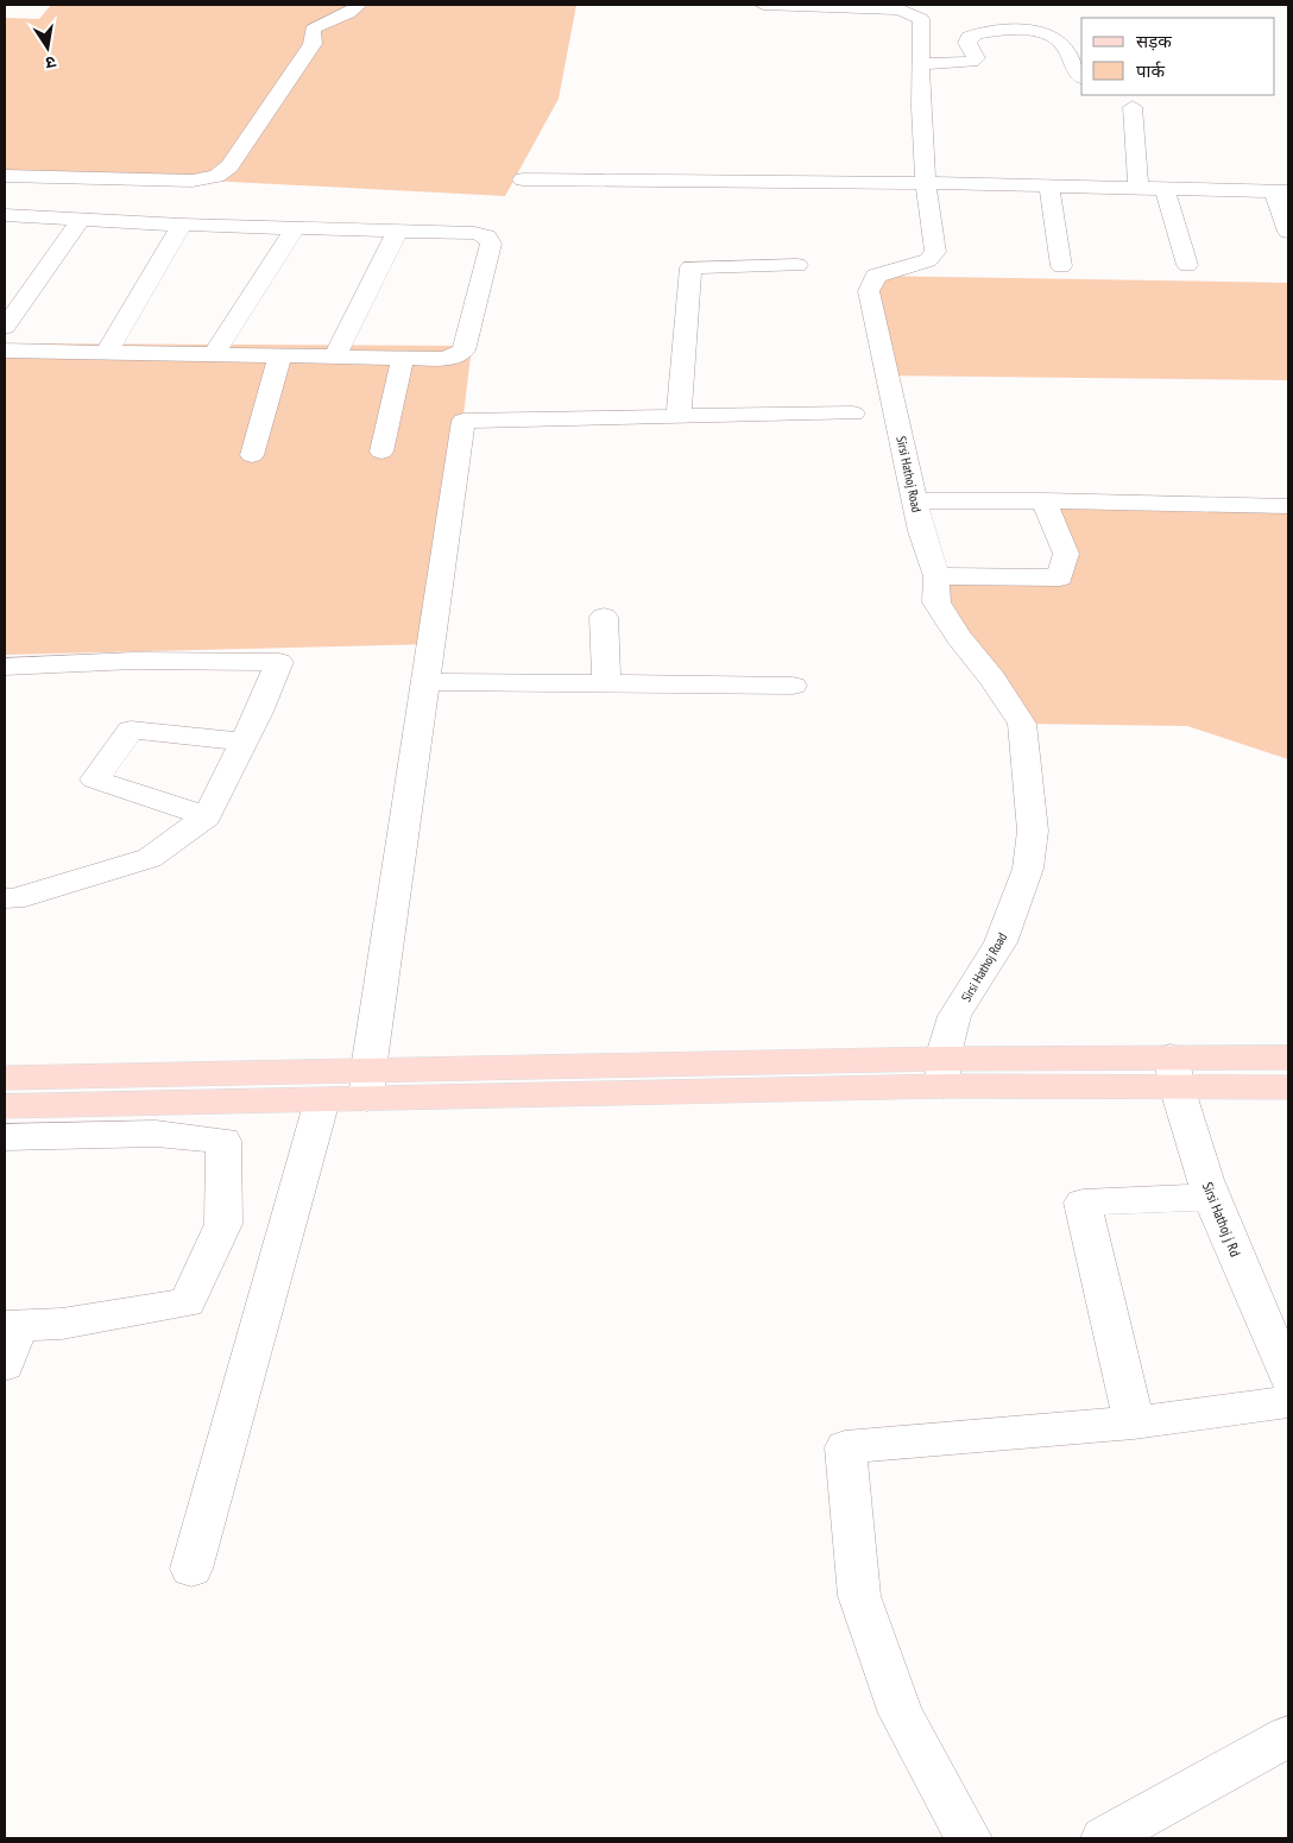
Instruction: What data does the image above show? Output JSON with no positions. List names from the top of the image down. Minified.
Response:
{"streets":{"street":["Sirsi Hathoj Road","Sirsi Hathoj j Rd"]},"legend":["सड़क","पार्क"],"north":"bottom"}
